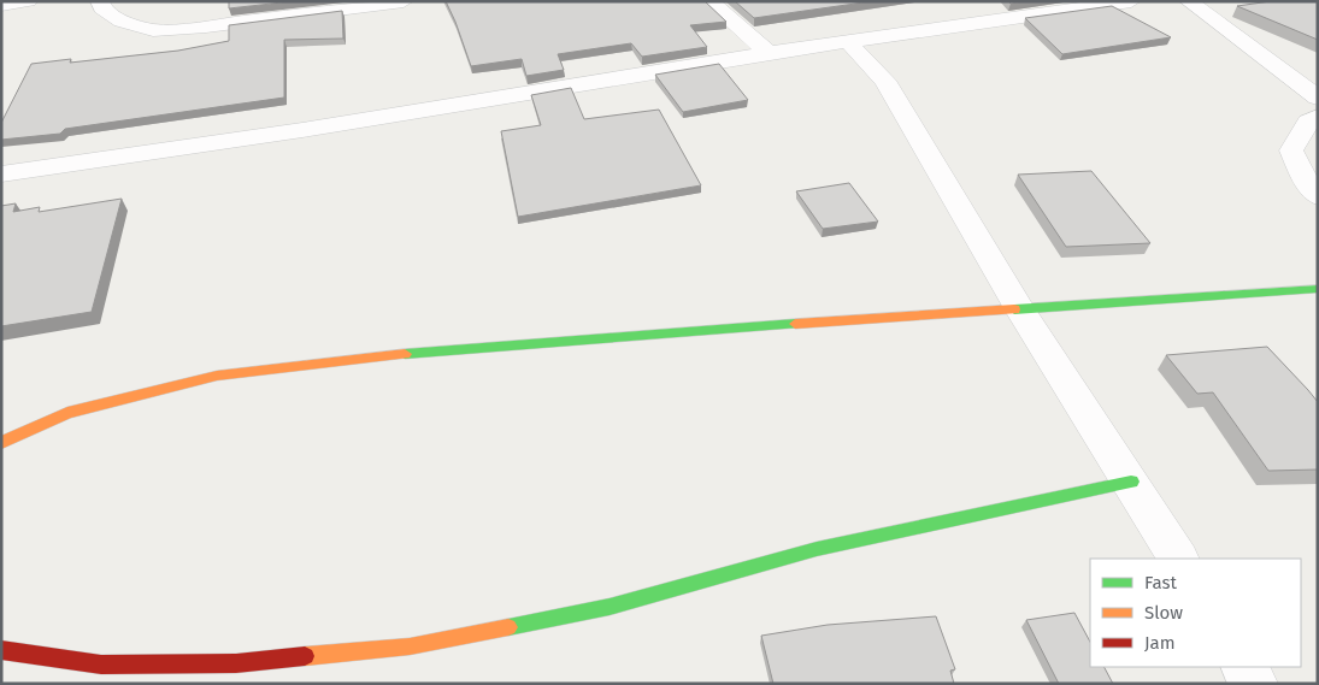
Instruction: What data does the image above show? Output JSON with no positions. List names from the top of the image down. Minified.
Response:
{"legend":["Fast","Slow","Jam"]}
